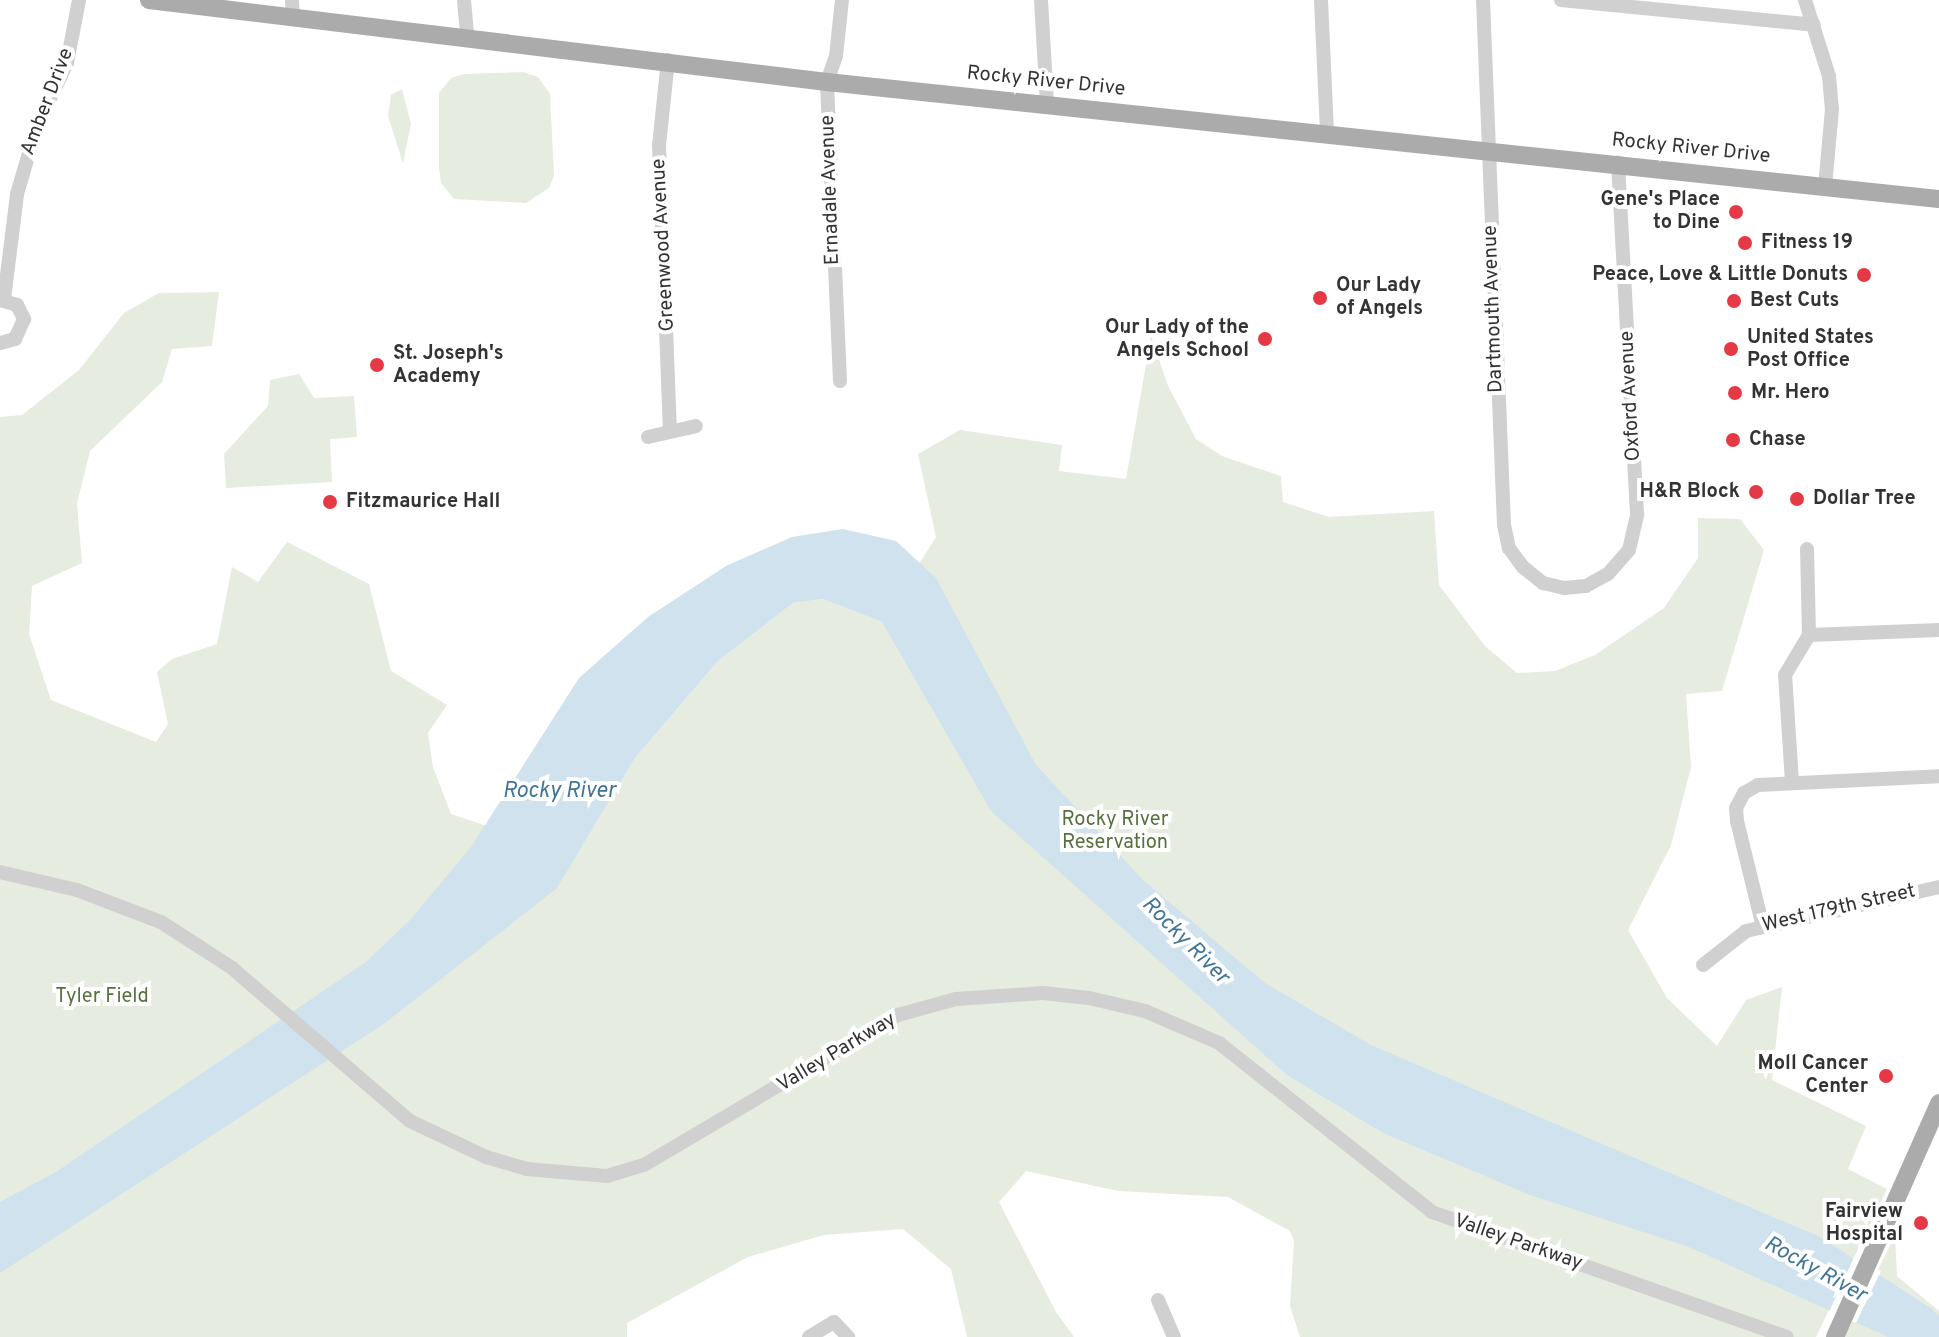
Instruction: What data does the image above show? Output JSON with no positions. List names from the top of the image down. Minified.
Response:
{"streets":{"main road":["Rocky River Drive"],"street":["Amber Drive","Ernadale Avenue","Greenwood Avenue","Dartmouth Avenue","Oxford Avenue","West 179th Street","Valley Parkway"]},"crossings":[["Rocky River Drive","Ernadale Avenue"],["Rocky River Drive","Greenwood Avenue"],["Rocky River Drive","Dartmouth Avenue"],["Rocky River Drive","Oxford Avenue"],["Dartmouth Avenue","Oxford Avenue"]],"water":["Rocky River"],"parks":["Rocky River Reservation","Tyler Field"],"places":["Gene's Place to Dine","Fitness 19","Peace, Love & Little Donuts","Our Lady of Angels","Best Cuts","Our Lady of the Angels School","United States Post Office","St. Joseph's Academy","Mr. Hero","Chase","H&R Block","Dollar Tree","Fitzmaurice Hall","Moll Cancer Center","Fairview Hospital"]}
